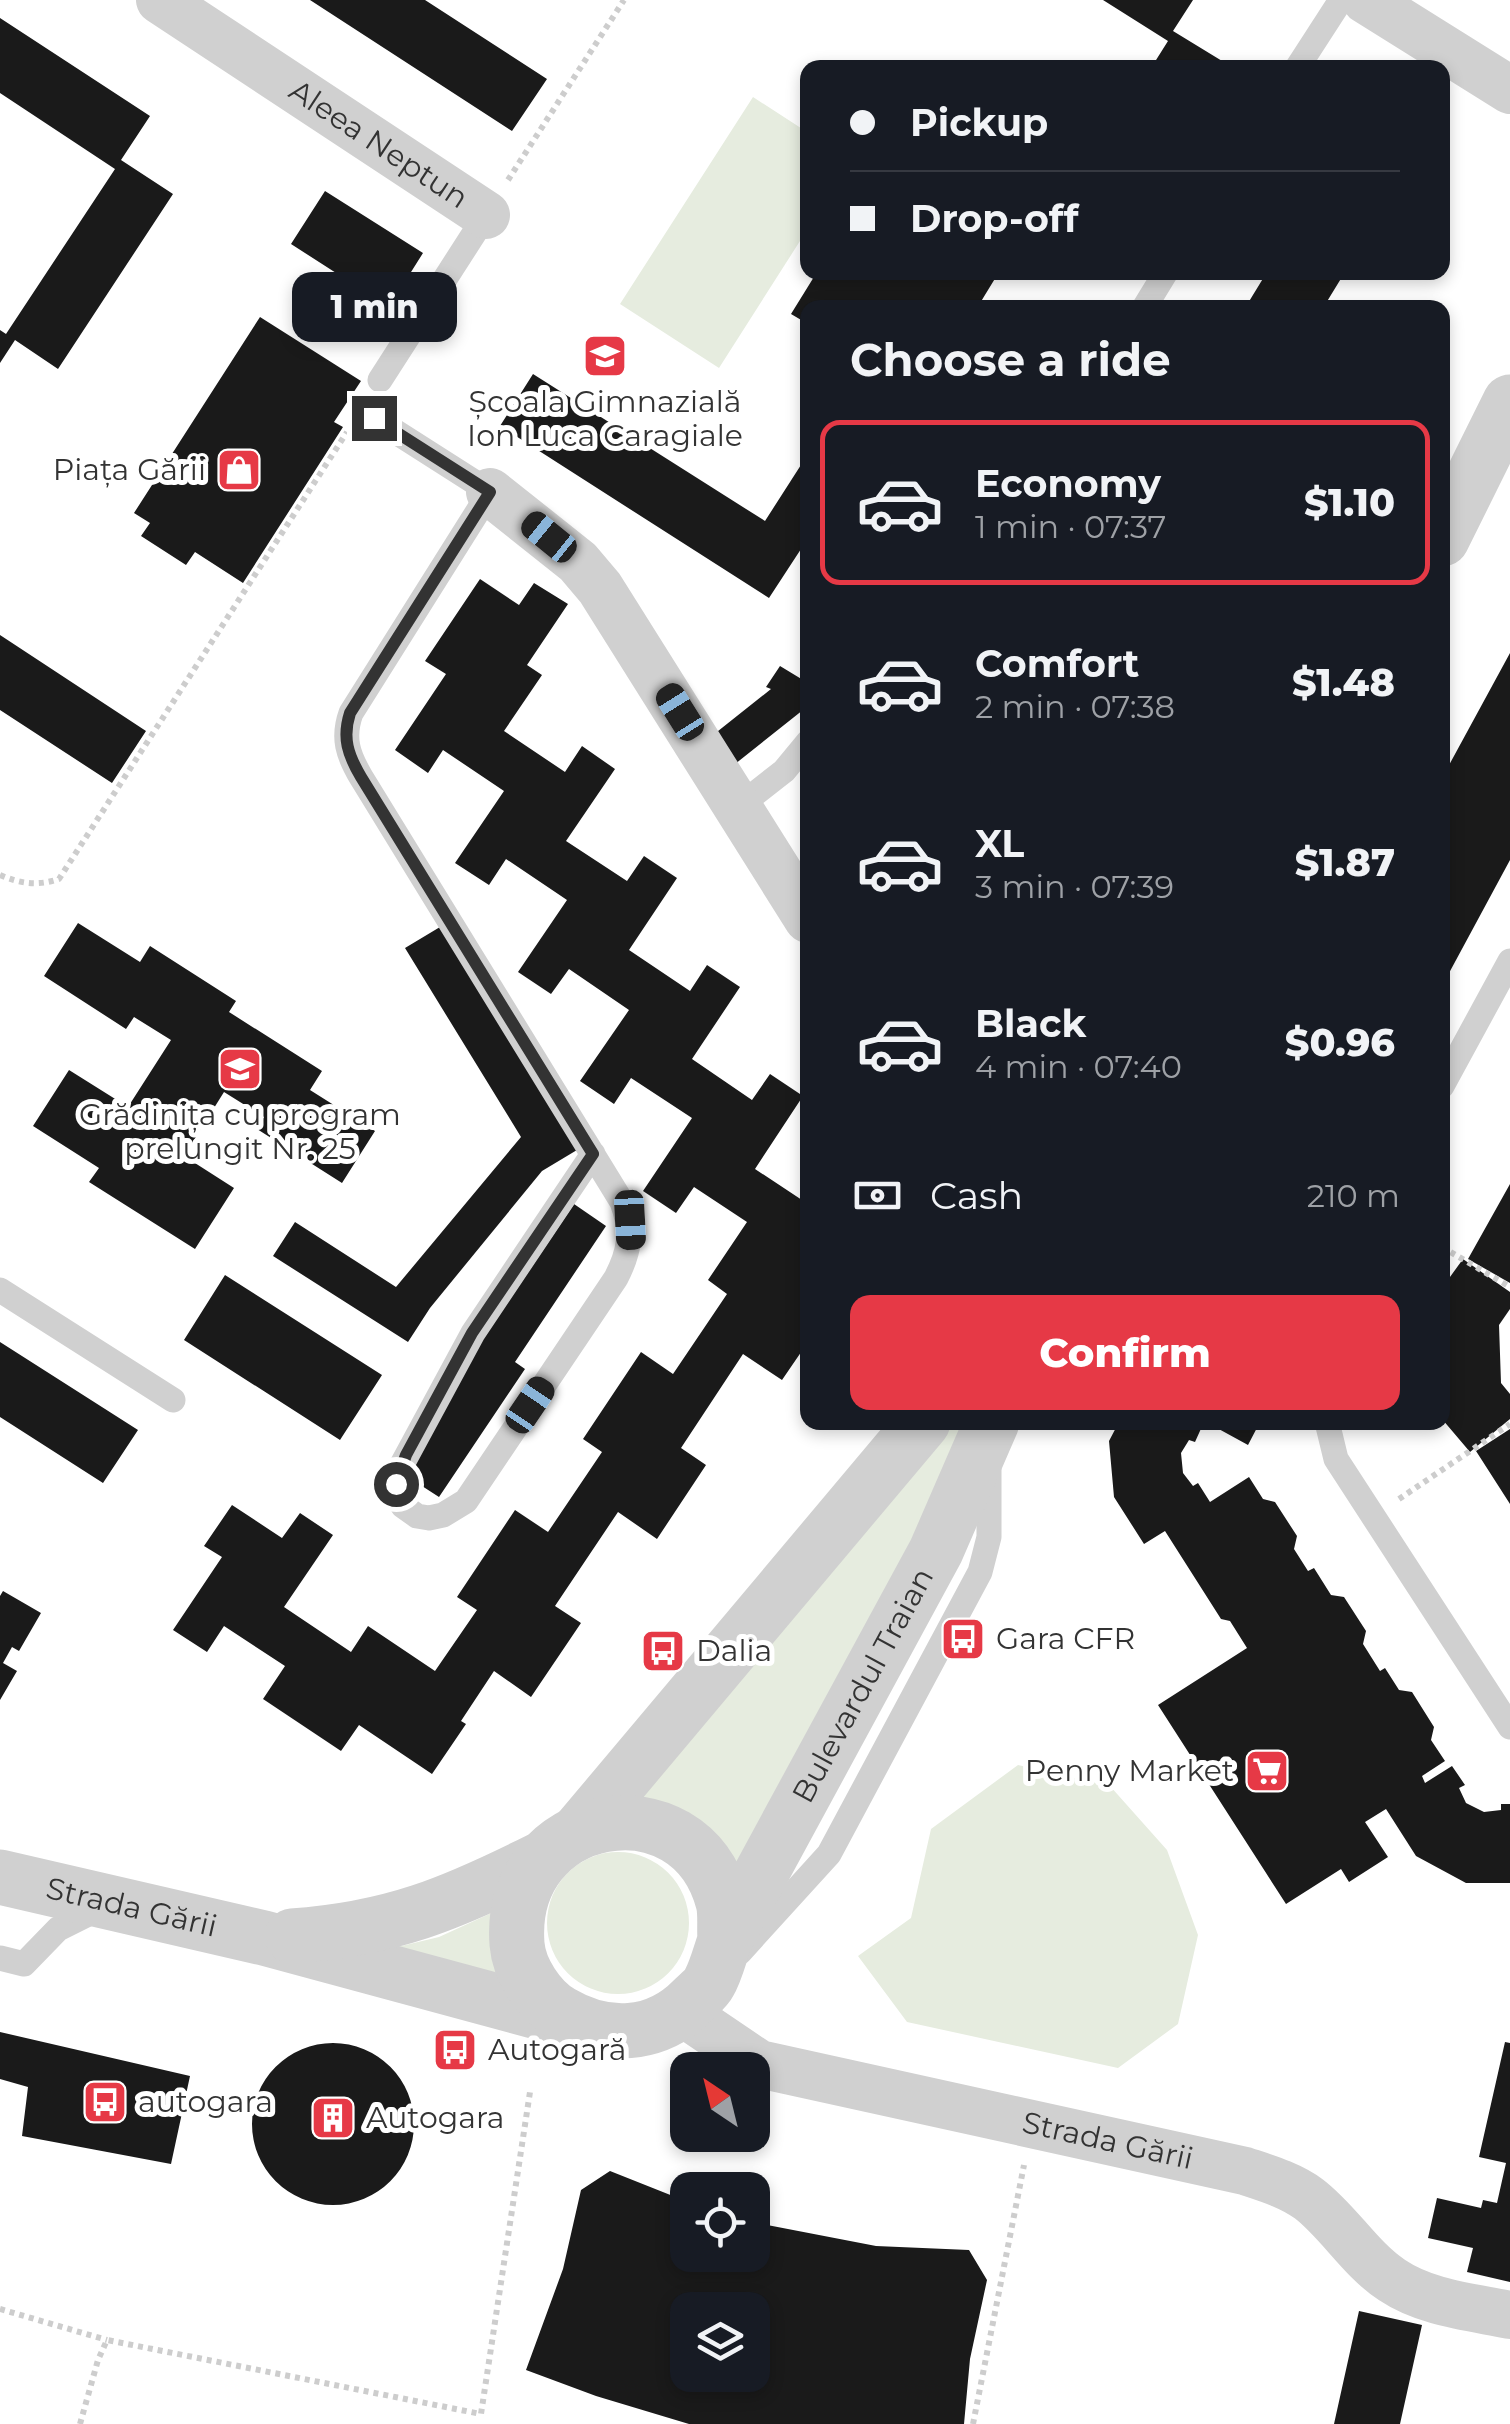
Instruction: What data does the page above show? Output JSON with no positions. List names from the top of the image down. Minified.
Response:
{"streets":{"street":["Aleea Neptun","Bulevardul Traian","Strada Gării"]},"crossings":[["Bulevardul Traian","Strada Gării"]],"places":{"school or university":["Școala Gimnazială Ion Luca Caragiale","Grădinița cu program prelungit Nr. 25"],"shop":["Piața Gării"],"bus stop":["Gara CFR","Dalia","Autogară","autogara"],"supermarket":["Penny Market"],"building":["Autogara"]},"north":"top left","page":{"banner":["Pickup","Drop-off"],"bubble":"1 min","heading":"Choose a ride","list":[{"name":"Economy","note":"1 min · 07:37","value":"$1.10"},{"name":"Comfort","note":"2 min · 07:38","value":"$1.48"},{"name":"XL","note":"3 min · 07:39","value":"$1.87"},{"name":"Black","note":"4 min · 07:40","value":"$0.96"}],"pay":["Cash","210 m"],"buttons":"Confirm"}}
